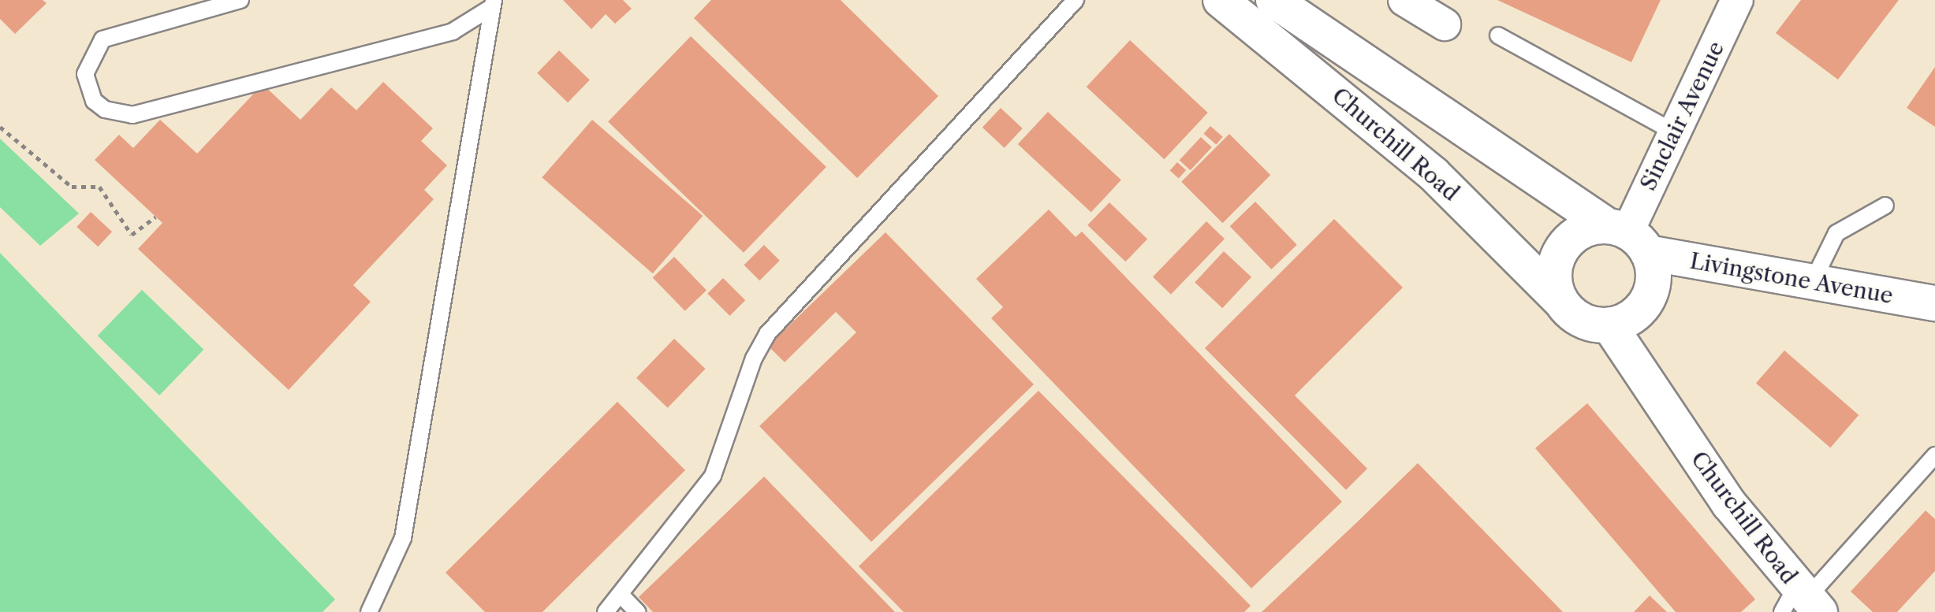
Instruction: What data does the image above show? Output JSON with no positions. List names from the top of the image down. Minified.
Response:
{"streets":{"highway":["Churchill Road","Livingstone Avenue"],"street":["Sinclair Avenue"]},"crossings":[["Sinclair Avenue","Churchill Road"],["Sinclair Avenue","Livingstone Avenue"],["Churchill Road","Livingstone Avenue"]]}
